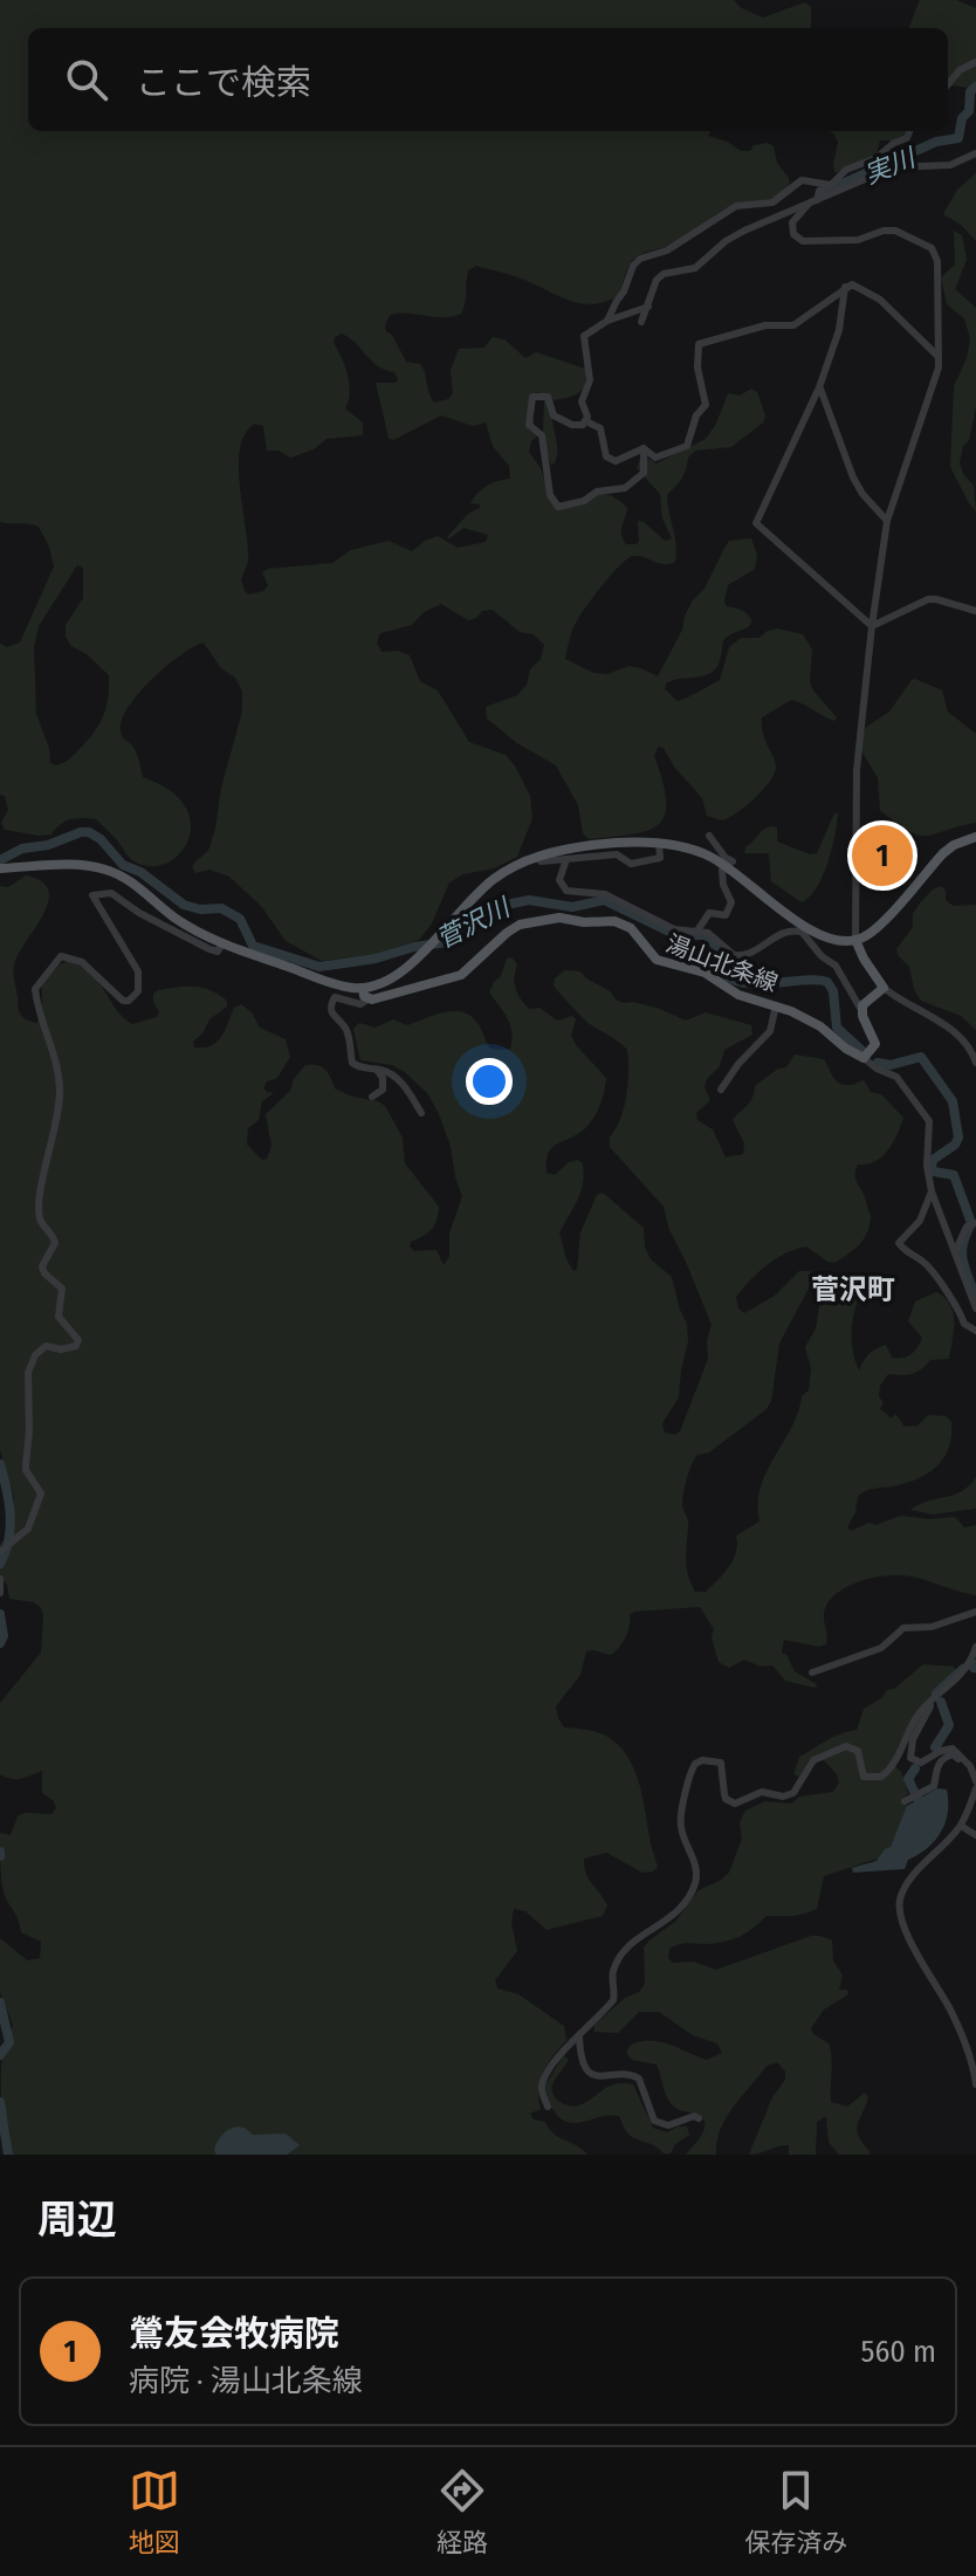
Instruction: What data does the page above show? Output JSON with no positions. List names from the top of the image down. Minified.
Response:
{"streets":{"main road":["湯山北条線"]},"districts":["菅沢町"],"water":["実川","菅沢川"],"page":{"search":"ここで検索","pins":"1","heading":"周辺","list":[{"mark":"1","name":"鶯友会牧病院","note":"病院 · 湯山北条線","value":"560 m"}],"nav":["地図","経路","保存済み"]}}
